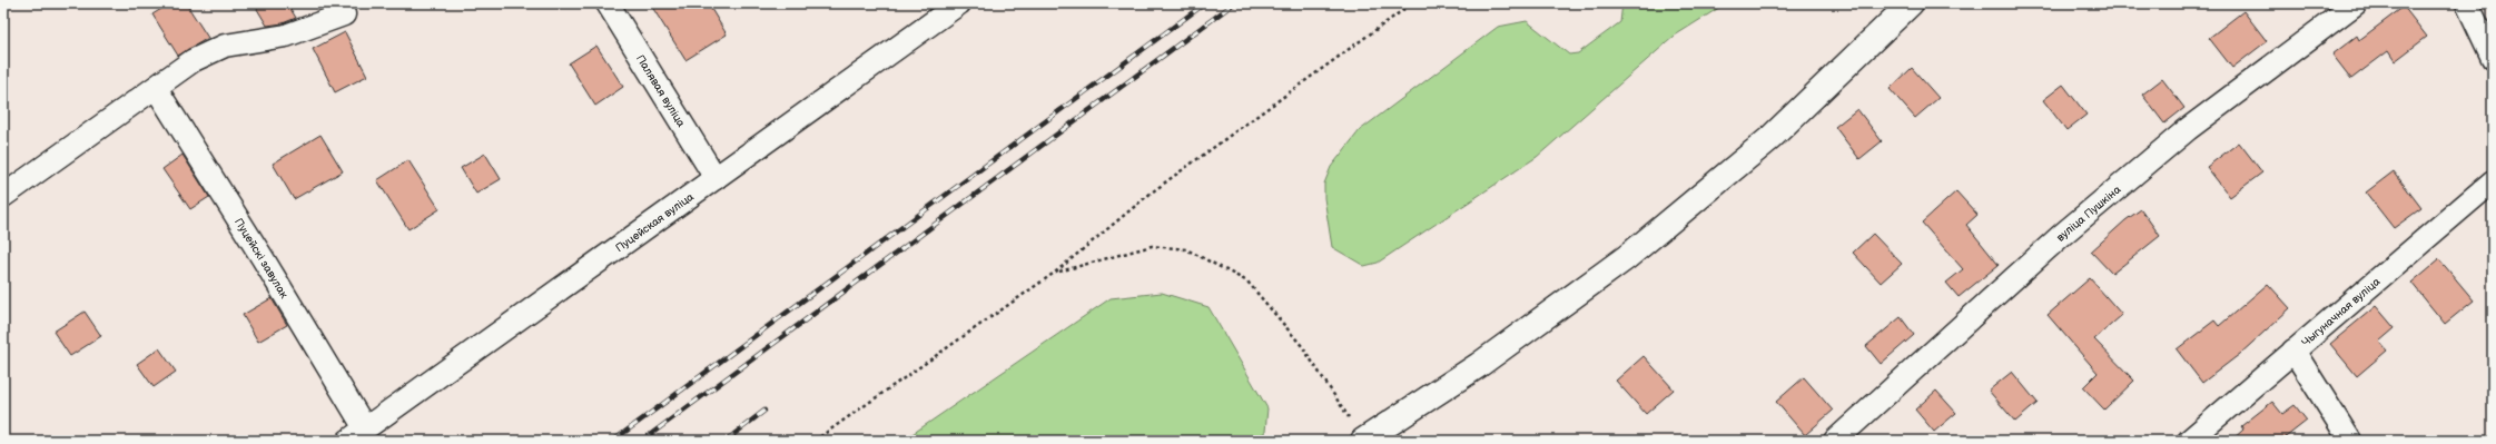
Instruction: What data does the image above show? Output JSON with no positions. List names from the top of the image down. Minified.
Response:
{"streets":{"street":["Палявая вуліца","вуліца Пушкіна","Пуцейская вуліца","Пуцейскі завулак","Чыгуначная вуліца"]},"crossings":[["Палявая вуліца","Пуцейская вуліца"],["Пуцейская вуліца","Пуцейскі завулак"]]}
